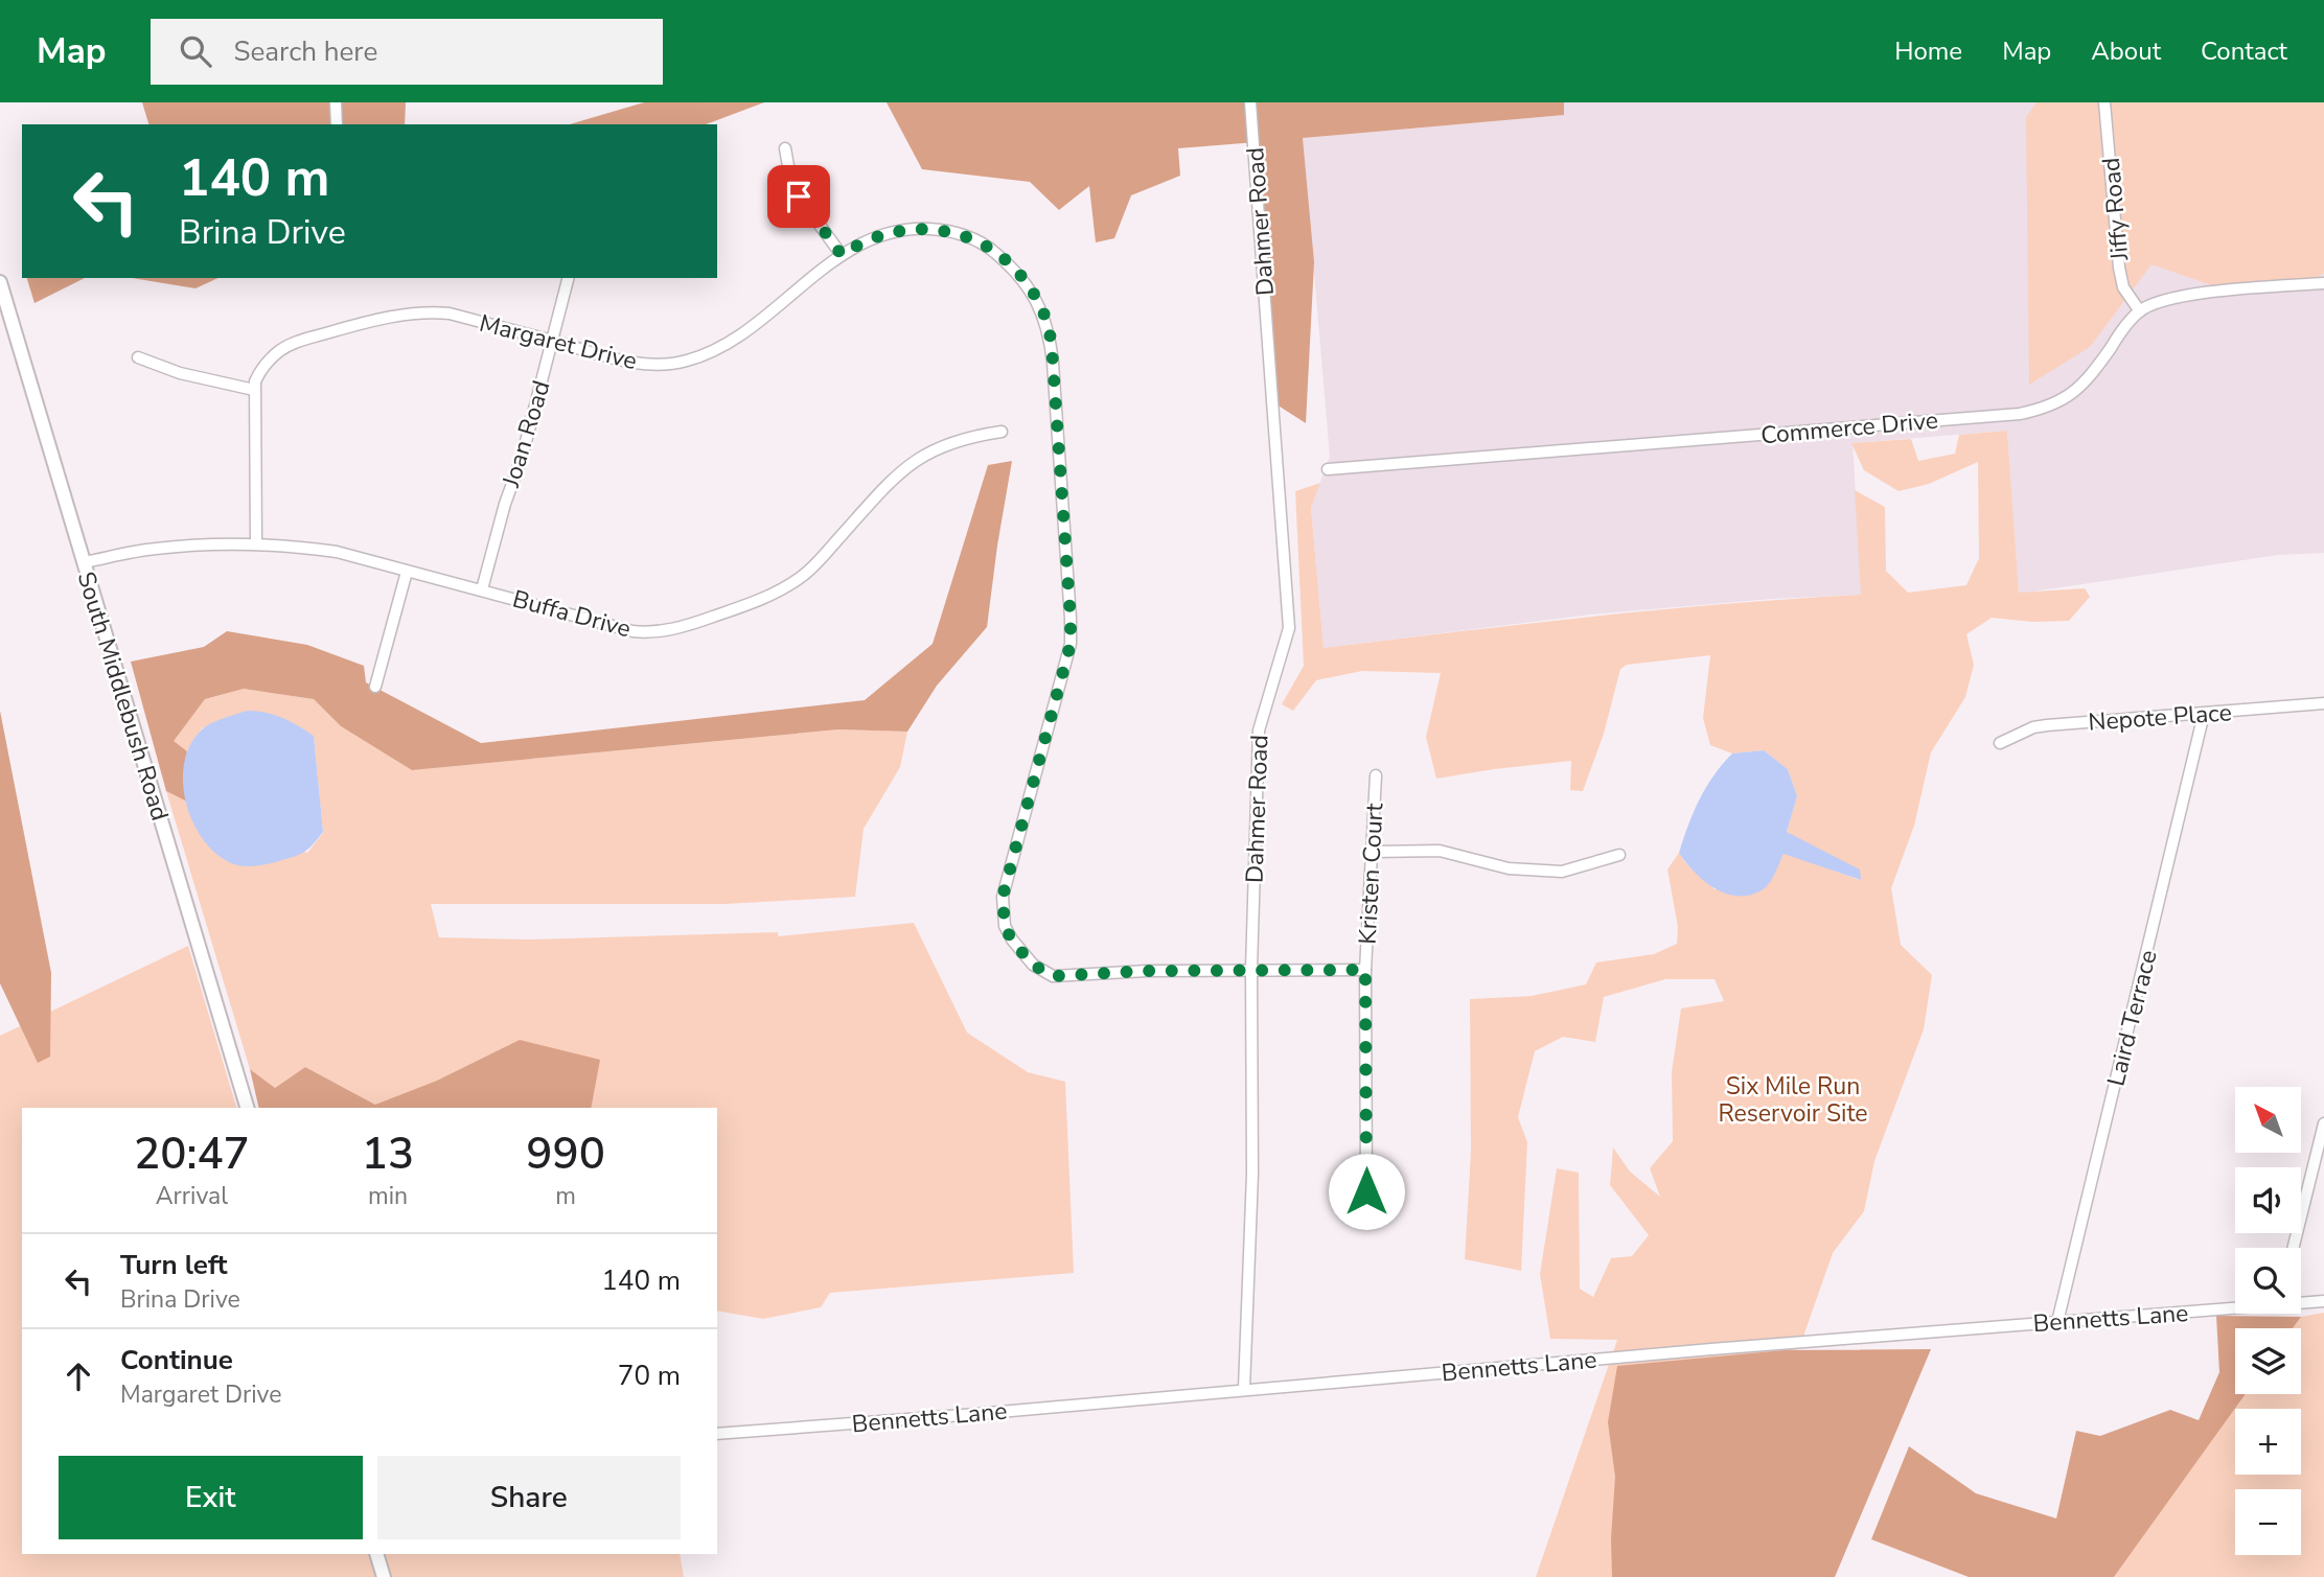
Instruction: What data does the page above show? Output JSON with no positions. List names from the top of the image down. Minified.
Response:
{"streets":{"street":["Jiffy Road","Dahmer Road","Margaret Drive","Commerce Drive","Joan Road","Buffa Drive","South Middlebush Road","Nepote Place","Kristen Court","Laird Terrace","Bennetts Lane"]},"crossings":[["Jiffy Road","Commerce Drive"],["Dahmer Road","Margaret Drive"],["Dahmer Road","Bennetts Lane"],["Margaret Drive","Joan Road"],["Margaret Drive","Buffa Drive"],["Margaret Drive","Kristen Court"],["Joan Road","Buffa Drive"],["Buffa Drive","South Middlebush Road"],["Nepote Place","Laird Terrace"],["Laird Terrace","Bennetts Lane"]],"parks":["Six Mile Run Reservoir Site"],"north":"top left","page":{"header":"Map","search":"Search here","nav":["Home","Map","About","Contact"],"turn":["140 m","Brina Drive"],"map_buttons":["+","−"],"eta":["20:47","Arrival","13","min","990","m"],"list":[{"name":"Turn left","note":"Brina Drive","value":"140 m"},{"name":"Continue","note":"Margaret Drive","value":"70 m"}],"buttons":["Exit","Share"]}}
